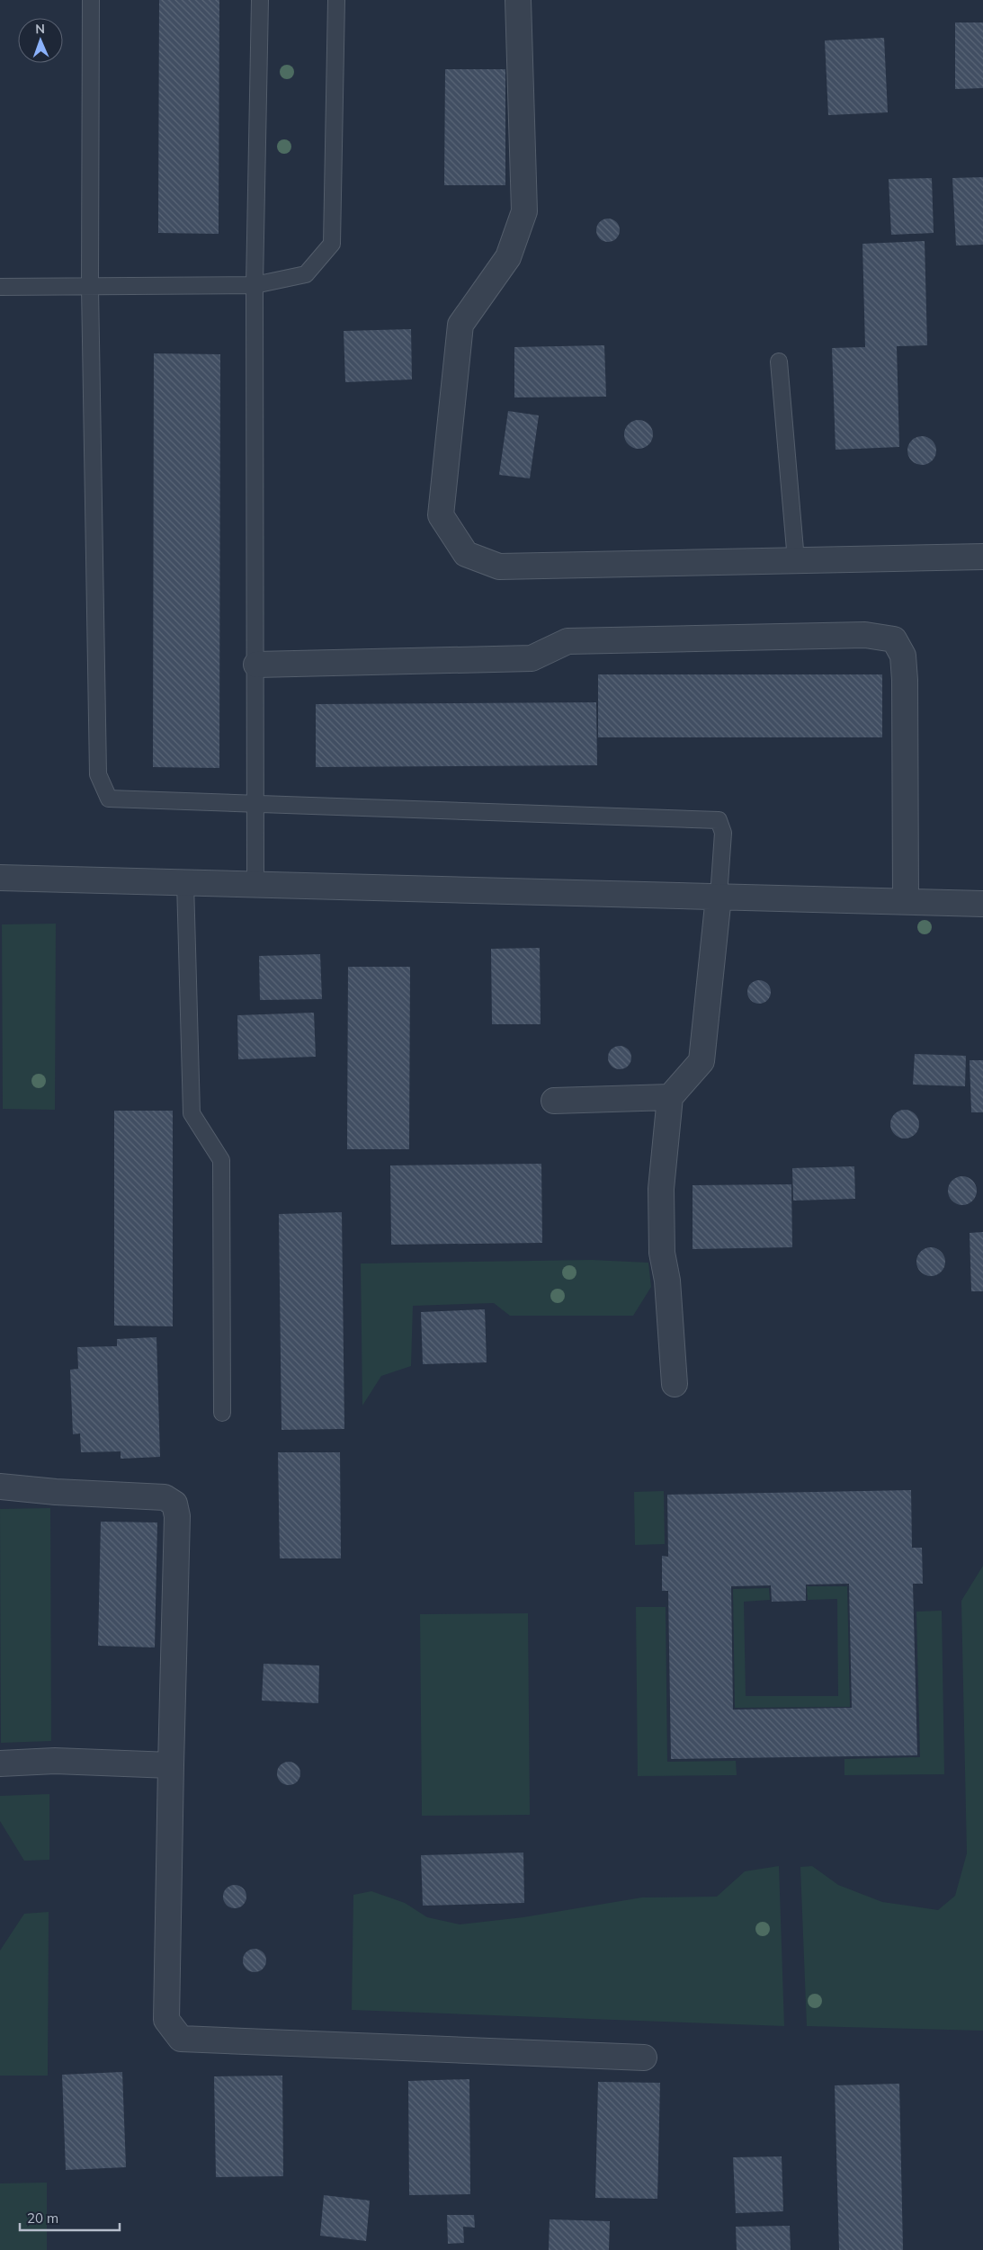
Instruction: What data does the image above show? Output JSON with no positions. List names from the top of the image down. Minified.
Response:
{"scale_bar":"20 m","north":"top"}
